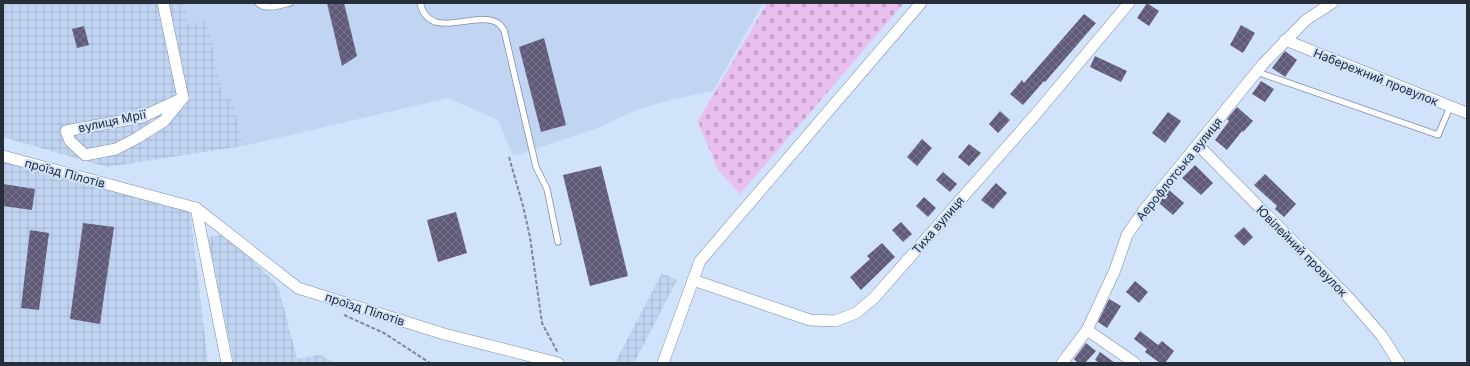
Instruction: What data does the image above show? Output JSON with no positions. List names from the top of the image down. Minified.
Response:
{"streets":{"street":["Набережний провулок","вулиця Мрії","Аерофлотська вулиця","проїзд Пілотів","Тиха вулиця","Ювілейний провулок"]},"crossings":[["Набережний провулок","Аерофлотська вулиця"],["Аерофлотська вулиця","Ювілейний провулок"]]}
